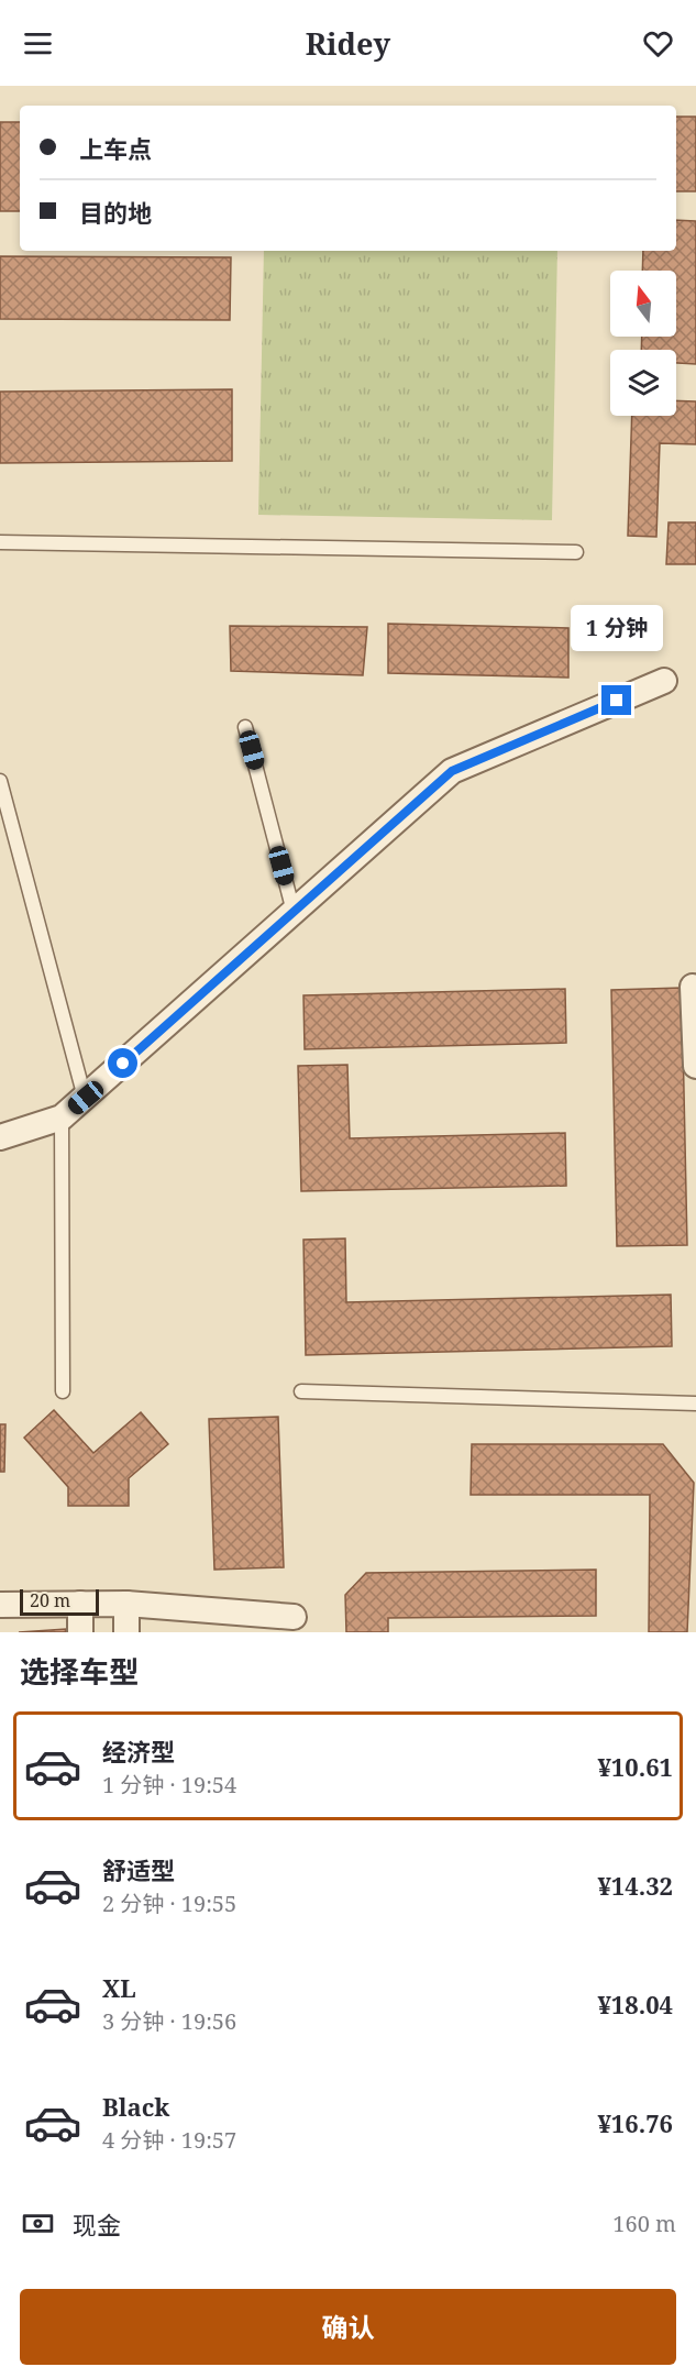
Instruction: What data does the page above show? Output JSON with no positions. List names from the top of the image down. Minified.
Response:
{"scale_bar":"20 m","north":"top","page":{"header":"Ridey","banner":["上车点","目的地"],"bubble":"1 分钟","scale":"20 m","heading":"选择车型","list":[{"name":"经济型","note":"1 分钟 · 19:54","value":"¥10.61"},{"name":"舒适型","note":"2 分钟 · 19:55","value":"¥14.32"},{"name":"XL","note":"3 分钟 · 19:56","value":"¥18.04"},{"name":"Black","note":"4 分钟 · 19:57","value":"¥16.76"}],"pay":["现金","160 m"],"buttons":"确认"}}
